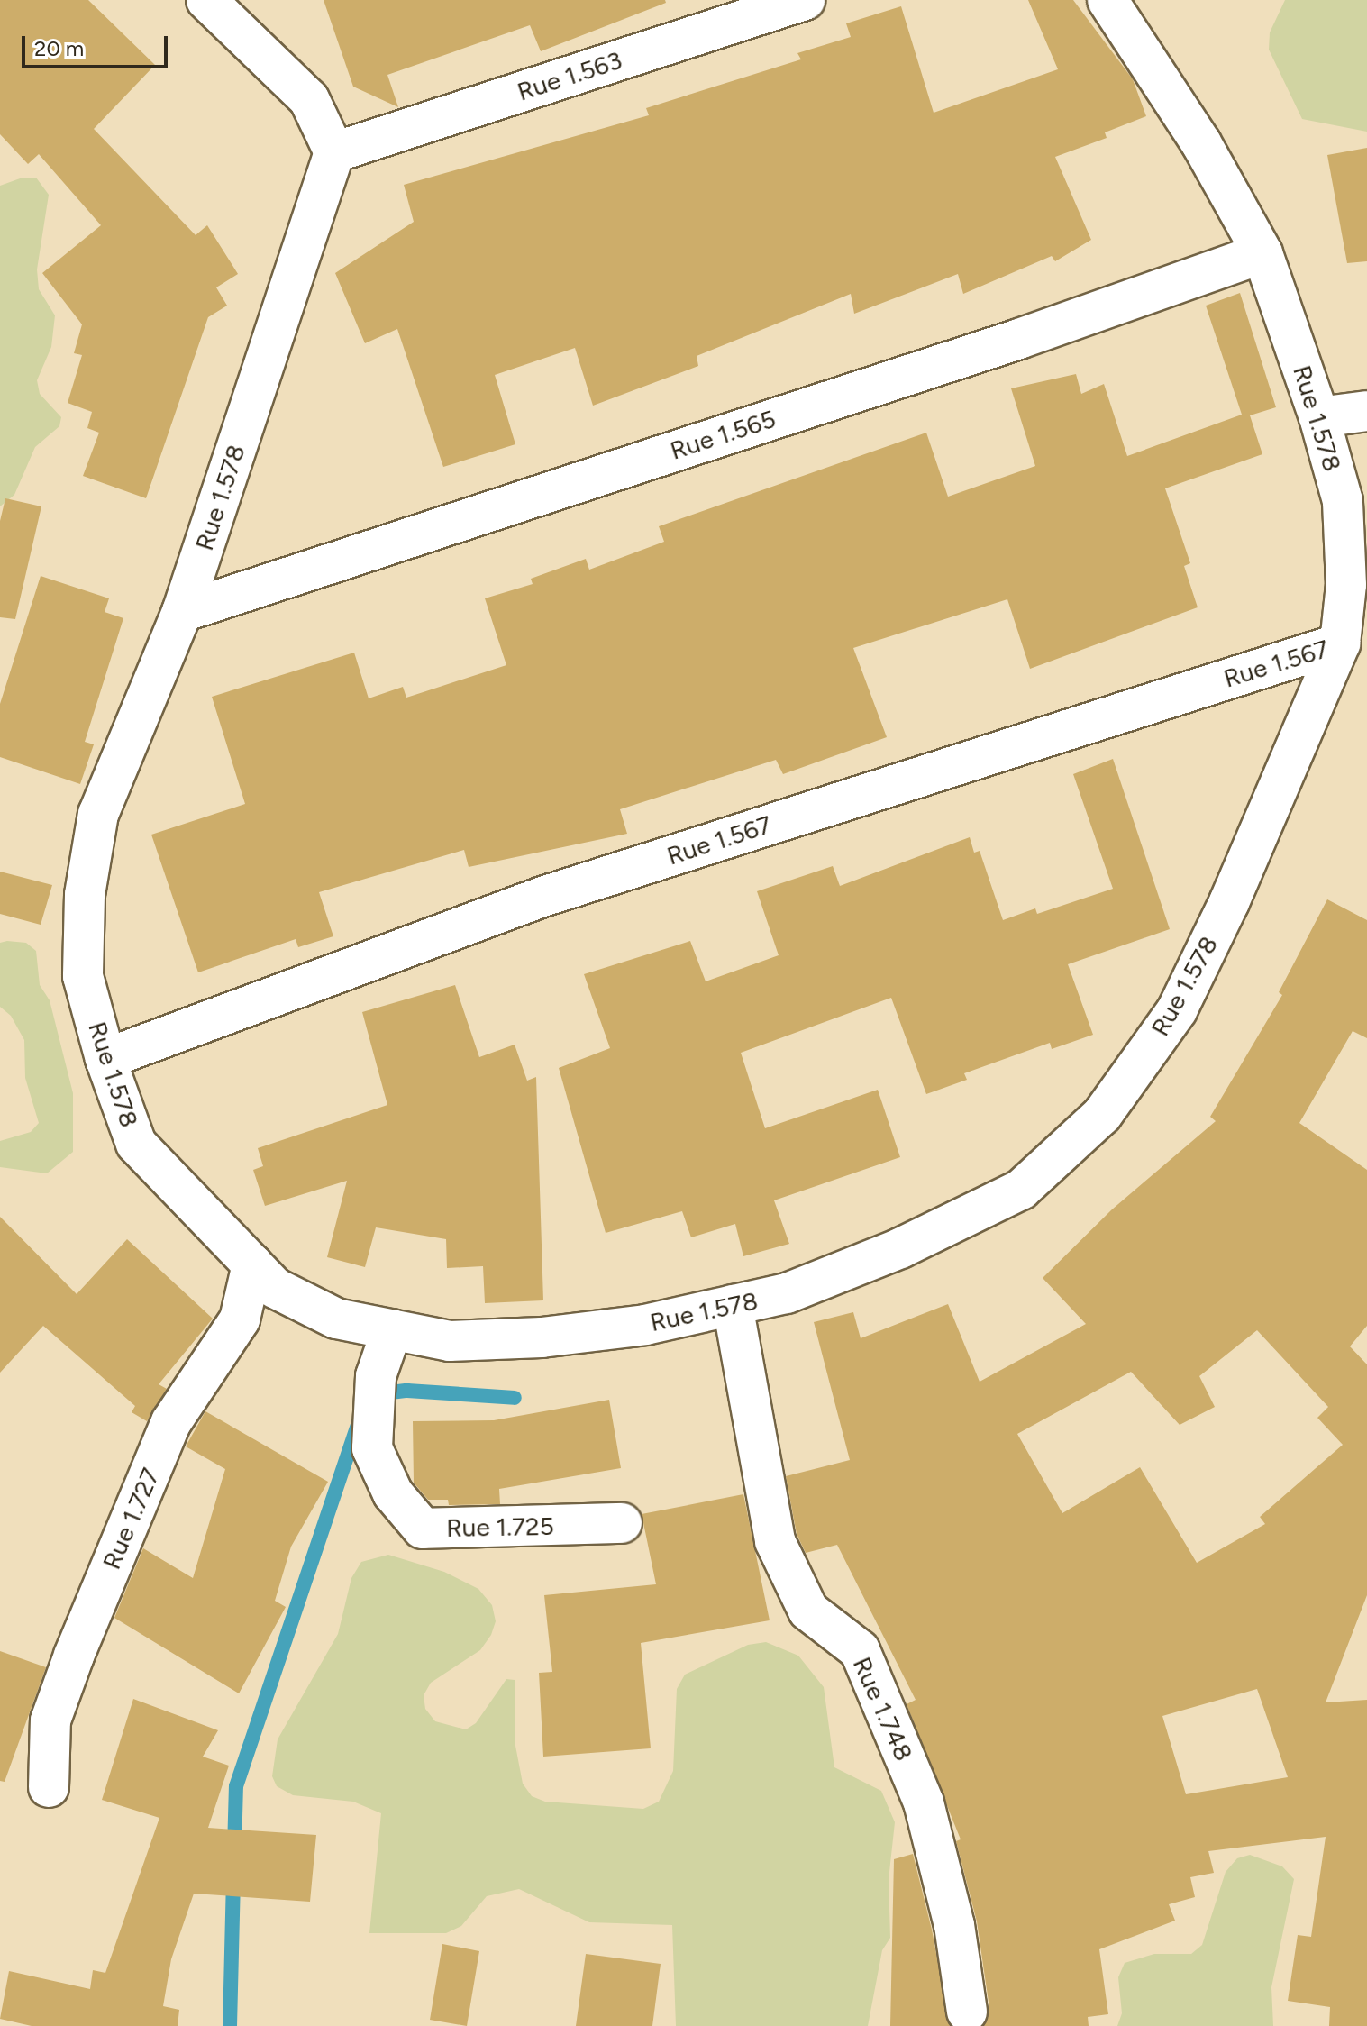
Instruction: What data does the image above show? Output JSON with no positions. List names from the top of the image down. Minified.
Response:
{"streets":{"street":["Rue 1.563","Rue 1.578","Rue 1.565","Rue 1.567","Rue 1.727","Rue 1.725","Rue 1.748"]},"crossings":[["Rue 1.563","Rue 1.578"],["Rue 1.578","Rue 1.565"],["Rue 1.578","Rue 1.567"],["Rue 1.578","Rue 1.727"],["Rue 1.578","Rue 1.725"],["Rue 1.578","Rue 1.748"]],"scale_bar":"20 m"}
